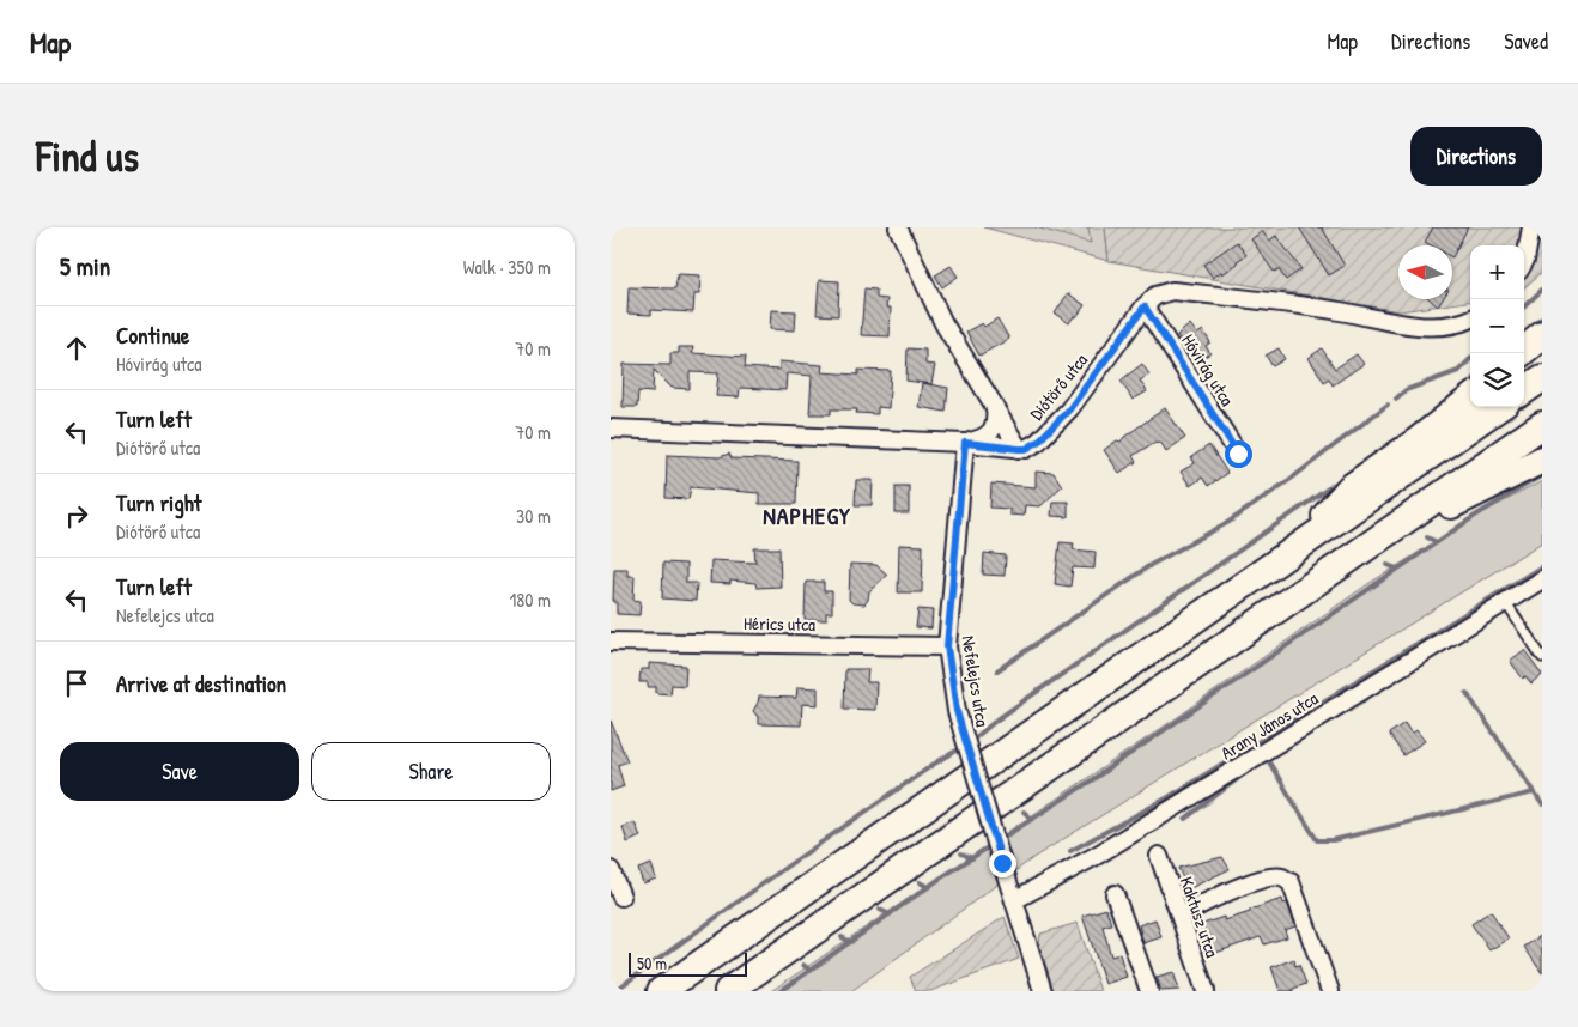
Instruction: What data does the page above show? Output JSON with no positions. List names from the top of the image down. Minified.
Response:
{"streets":{"street":["Hóvirág utca","Diótörő utca","Hérics utca","Nefelejcs utca","Arany János utca","Kaktusz utca"]},"crossings":[["Hóvirág utca","Diótörő utca"],["Hérics utca","Nefelejcs utca"],["Nefelejcs utca","Arany János utca"]],"districts":["NAPHEGY"],"scale_bar":"50 m","north":"left","page":{"header":"Map","nav":["Map","Directions","Saved"],"buttons":["Directions",["Save","Share"]],"title":"Find us","heading":["5 min","Walk · 350 m"],"map_buttons":["+","−"],"list":[["Continue","Hóvirág utca","70 m"],["Turn left","Diótörő utca","70 m"],["Turn right","Diótörő utca","30 m"],["Turn left","Nefelejcs utca","180 m"],"Arrive at destination"],"scale":"50 m"}}
